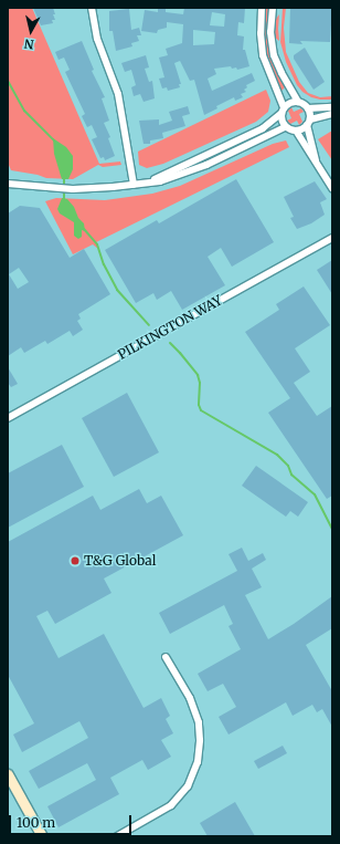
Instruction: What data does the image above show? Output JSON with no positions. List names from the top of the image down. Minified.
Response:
{"streets":{"street":["PILKINGTON WAY"]},"places":["T&G Global"],"scale_bar":"100 m","north":"bottom"}
